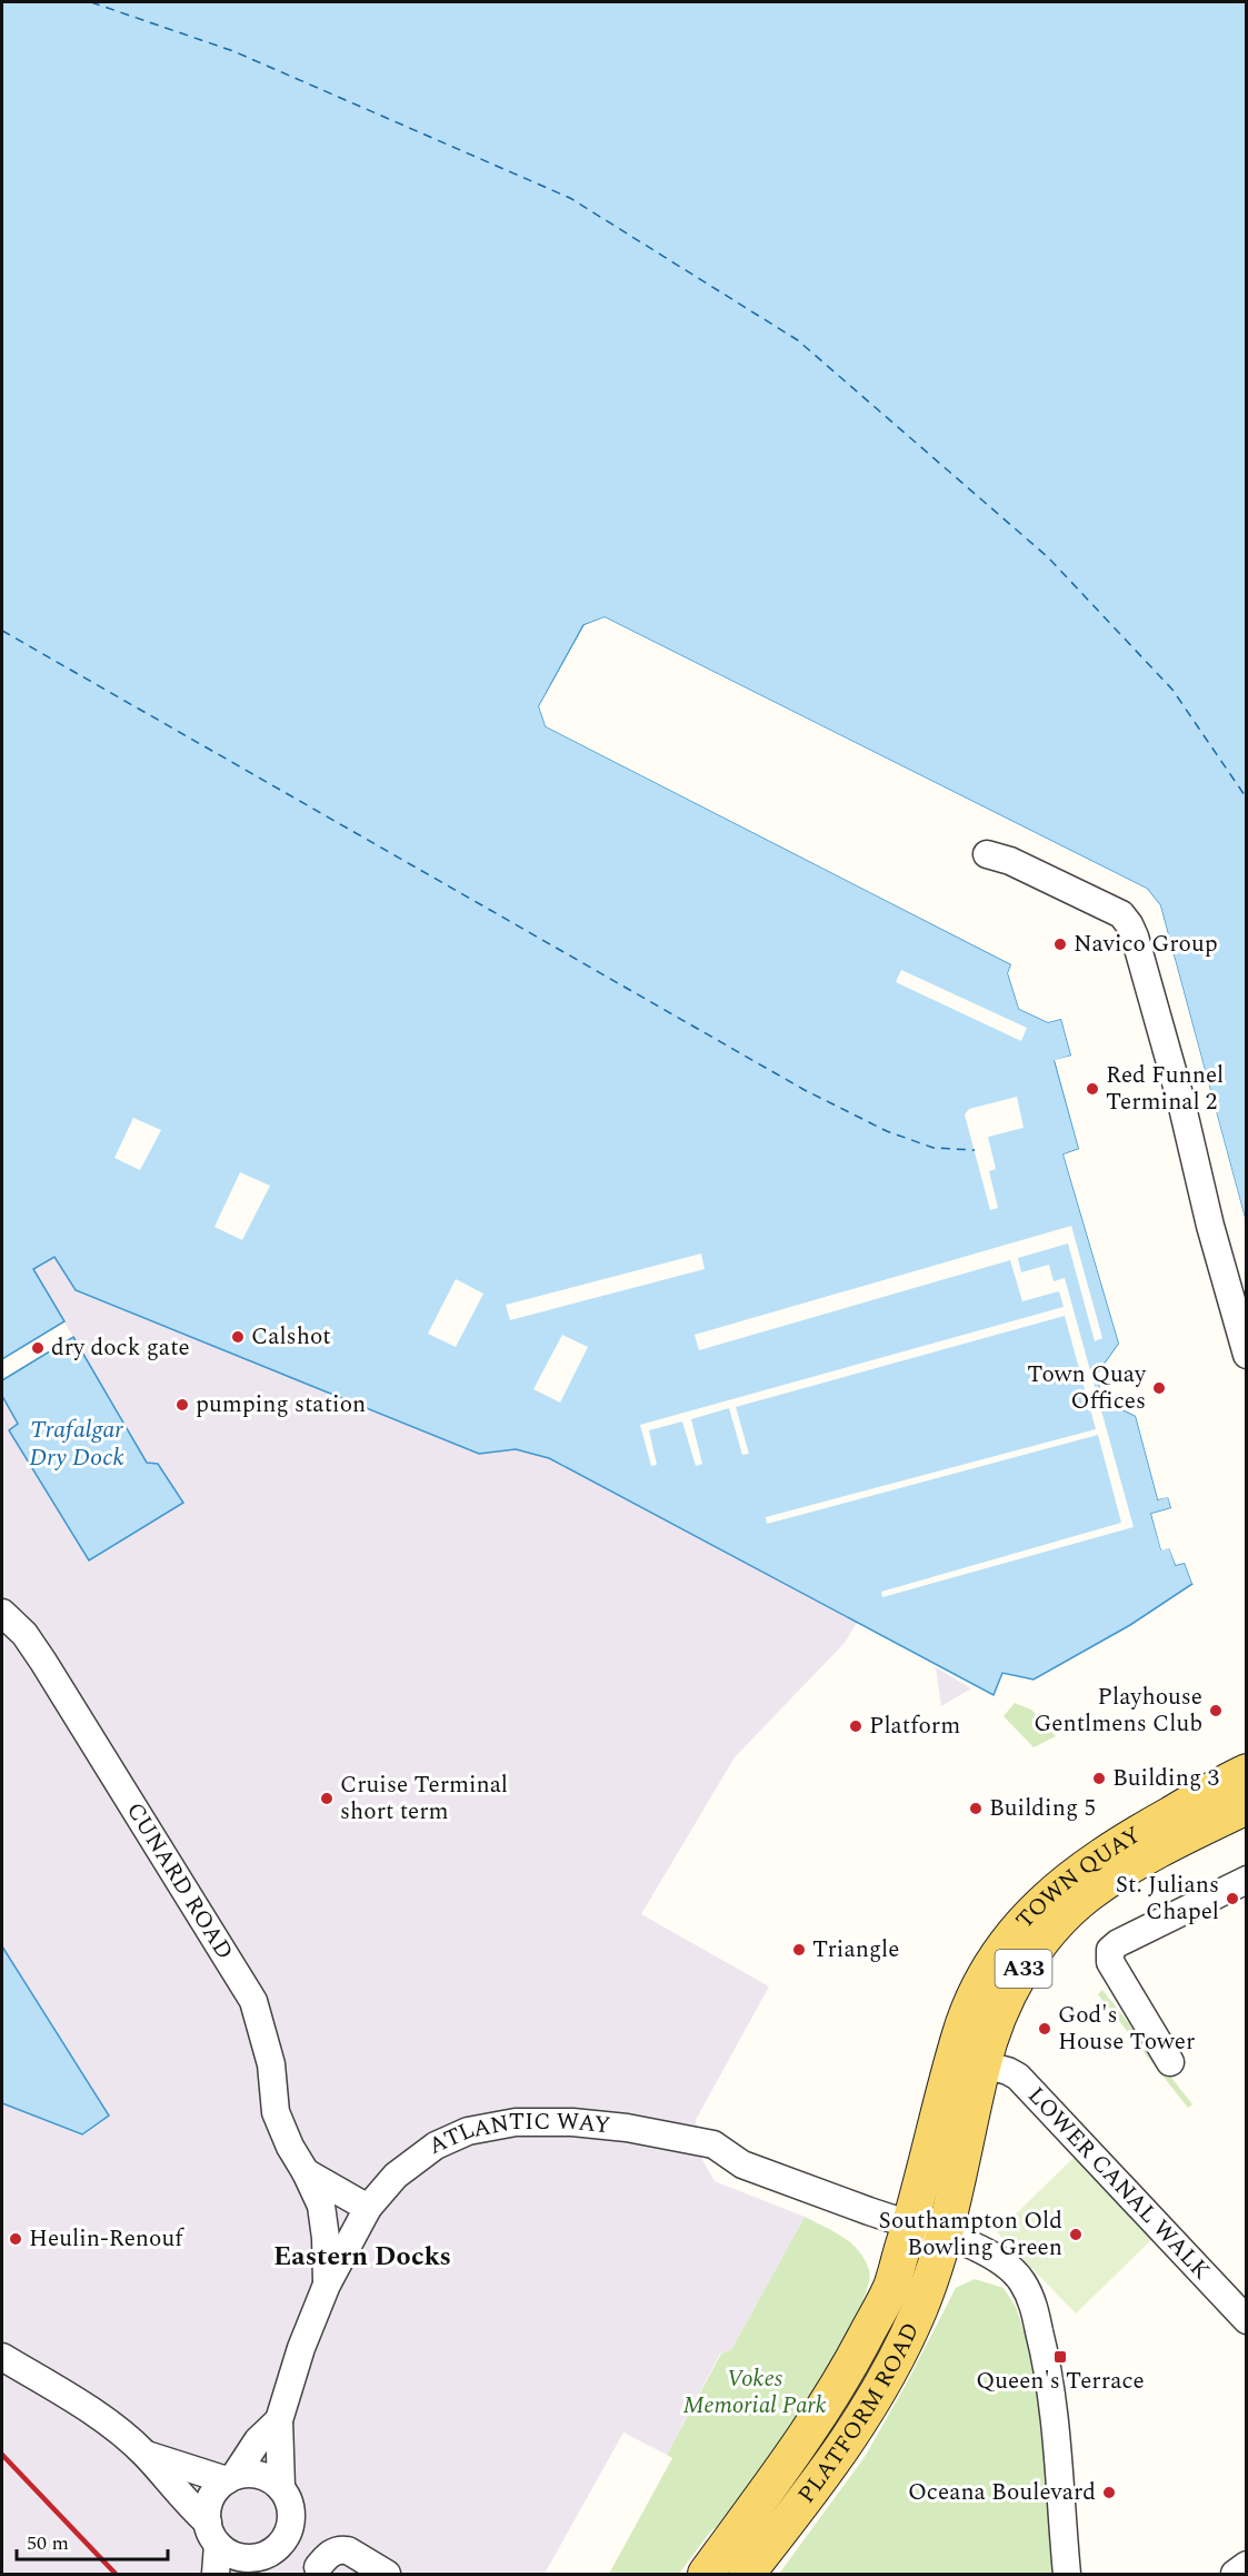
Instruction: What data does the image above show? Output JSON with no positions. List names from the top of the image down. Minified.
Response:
{"streets":{"main road":["TOWN QUAY","A33","PLATFORM ROAD"],"street":["CUNARD ROAD","ATLANTIC WAY","LOWER CANAL WALK"]},"crossings":[["TOWN QUAY","ATLANTIC WAY"],["TOWN QUAY","LOWER CANAL WALK"],["TOWN QUAY","PLATFORM ROAD"],["CUNARD ROAD","ATLANTIC WAY"],["ATLANTIC WAY","PLATFORM ROAD"]],"districts":["Eastern Docks"],"water":["Trafalgar Dry Dock"],"parks":["Vokes Memorial Park"],"places":{"other":["Navico Group","Red Funnel Terminal 2","Calshot","dry dock gate","Town Quay Offices","pumping station","Playhouse Gentlmens Club","Platform","Building 3","Cruise Terminal short term","Building 5","St. Julians Chapel","Triangle","God's House Tower","Southampton Old Bowling Green","Heulin-Renouf","Oceana Boulevard"],"transit":["Queen's Terrace"]},"scale_bar":"50 m"}
